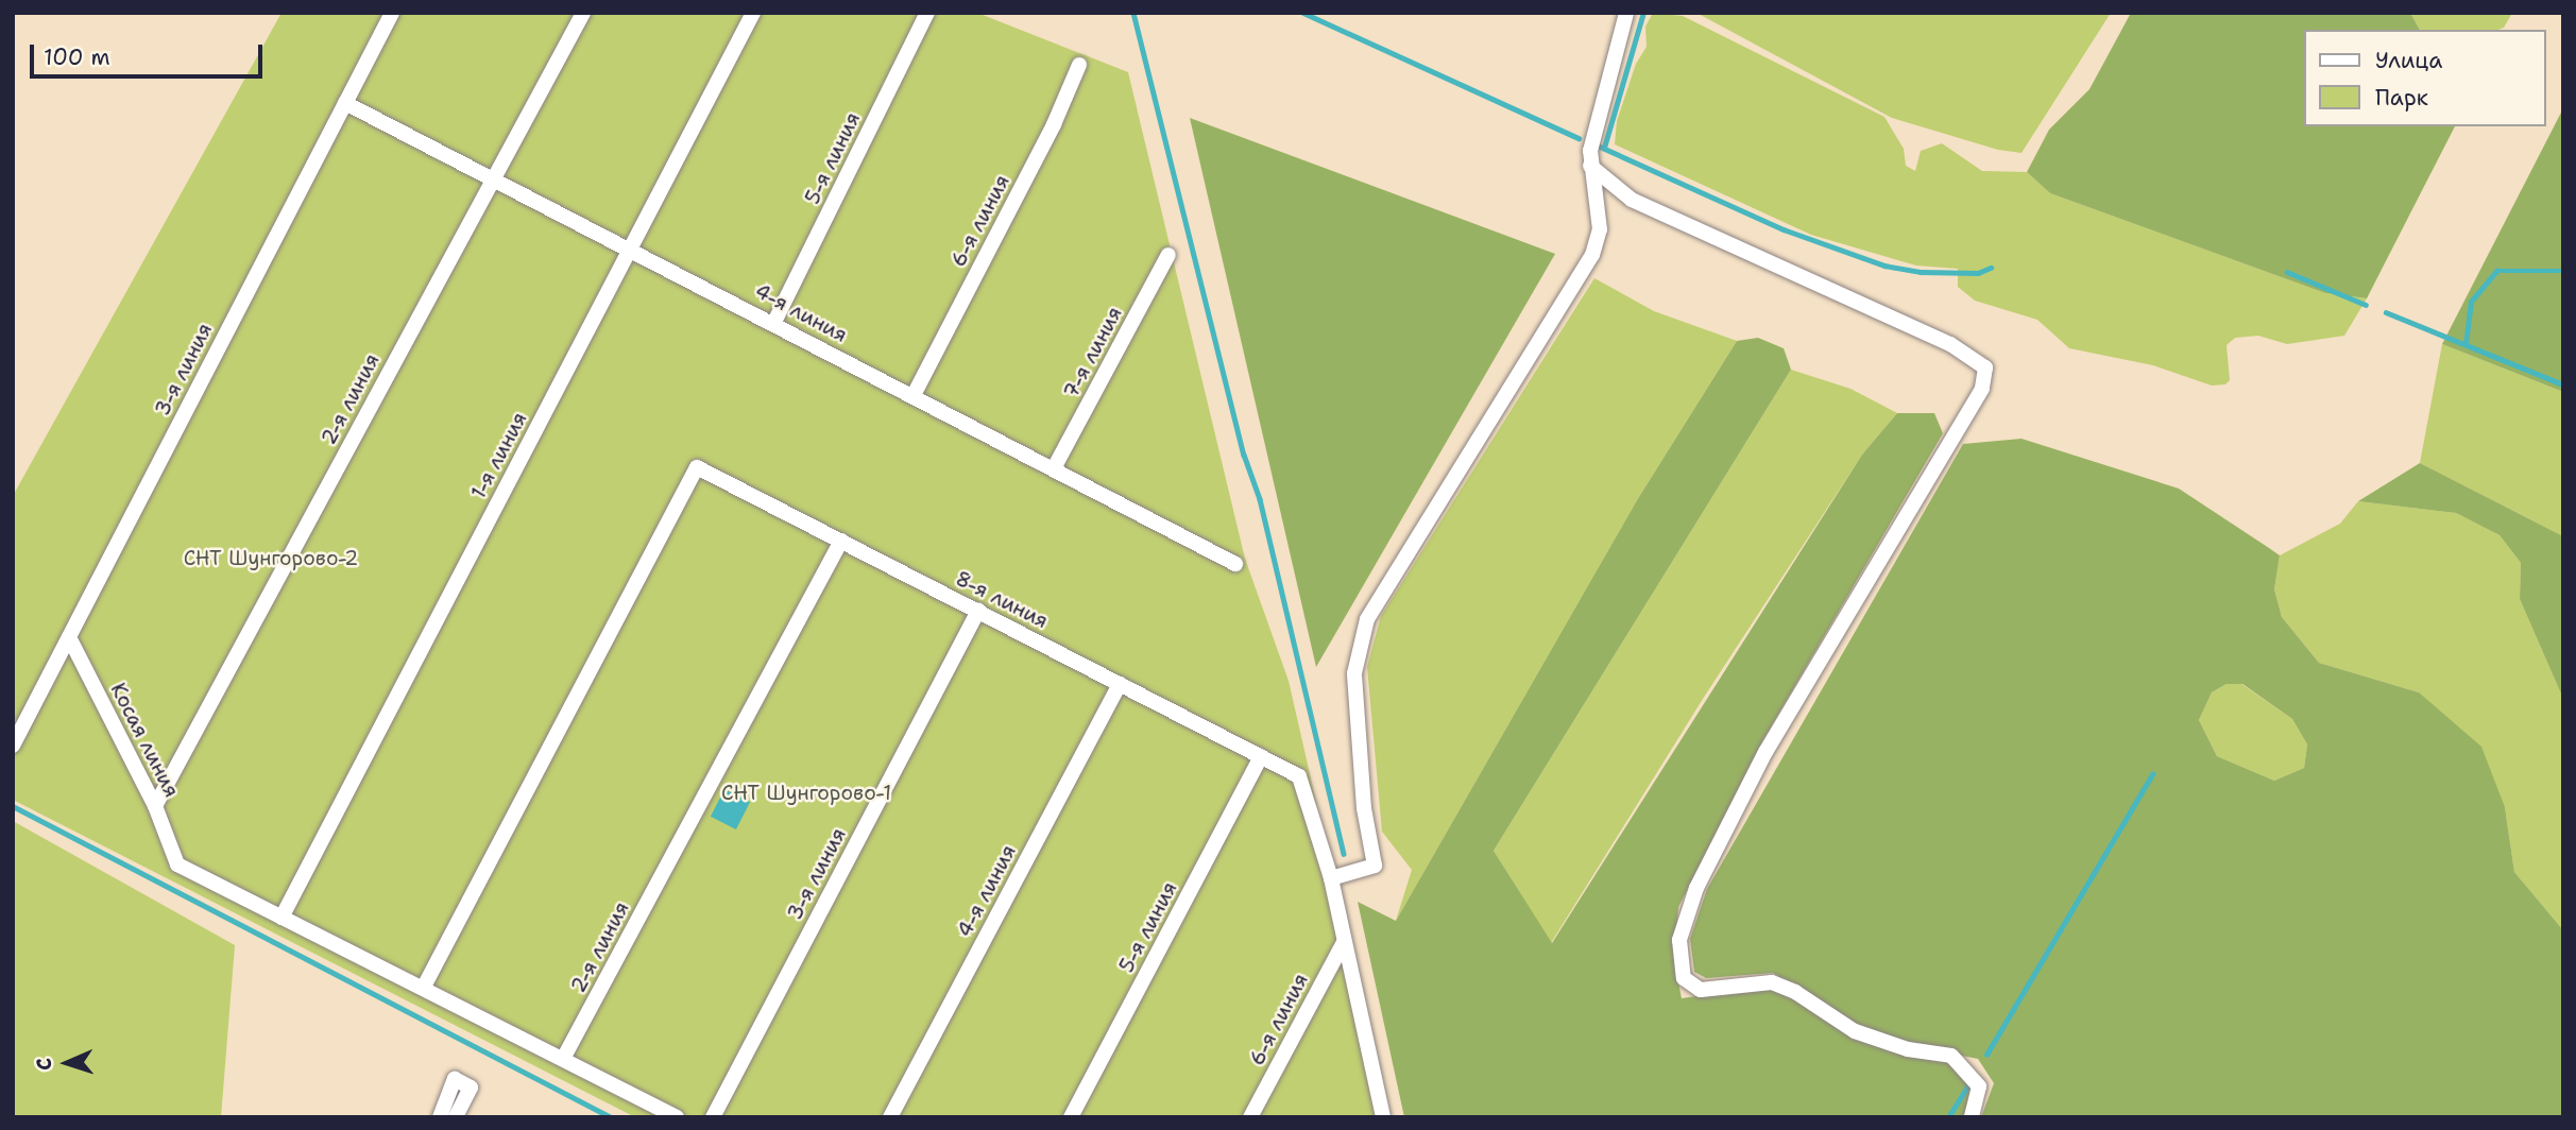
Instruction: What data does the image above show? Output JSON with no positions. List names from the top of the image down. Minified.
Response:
{"streets":{"street":["5-я линия","6-я линия","4-я линия","7-я линия","3-я линия","2-я линия","1-я линия","8-я линия","Косая линия"]},"crossings":[["5-я линия","4-я линия"],["5-я линия","8-я линия"],["6-я линия","4-я линия"],["4-я линия","7-я линия"],["4-я линия","3-я линия"],["4-я линия","2-я линия"],["4-я линия","1-я линия"],["4-я линия","8-я линия"],["3-я линия","8-я линия"],["3-я линия","Косая линия"],["2-я линия","8-я линия"],["2-я линия","Косая линия"],["1-я линия","Косая линия"]],"parks":["СНТ Шунгорово-2","СНТ Шунгорово-1"],"legend":["Улица","Парк"],"scale_bar":"100 m","north":"left"}
